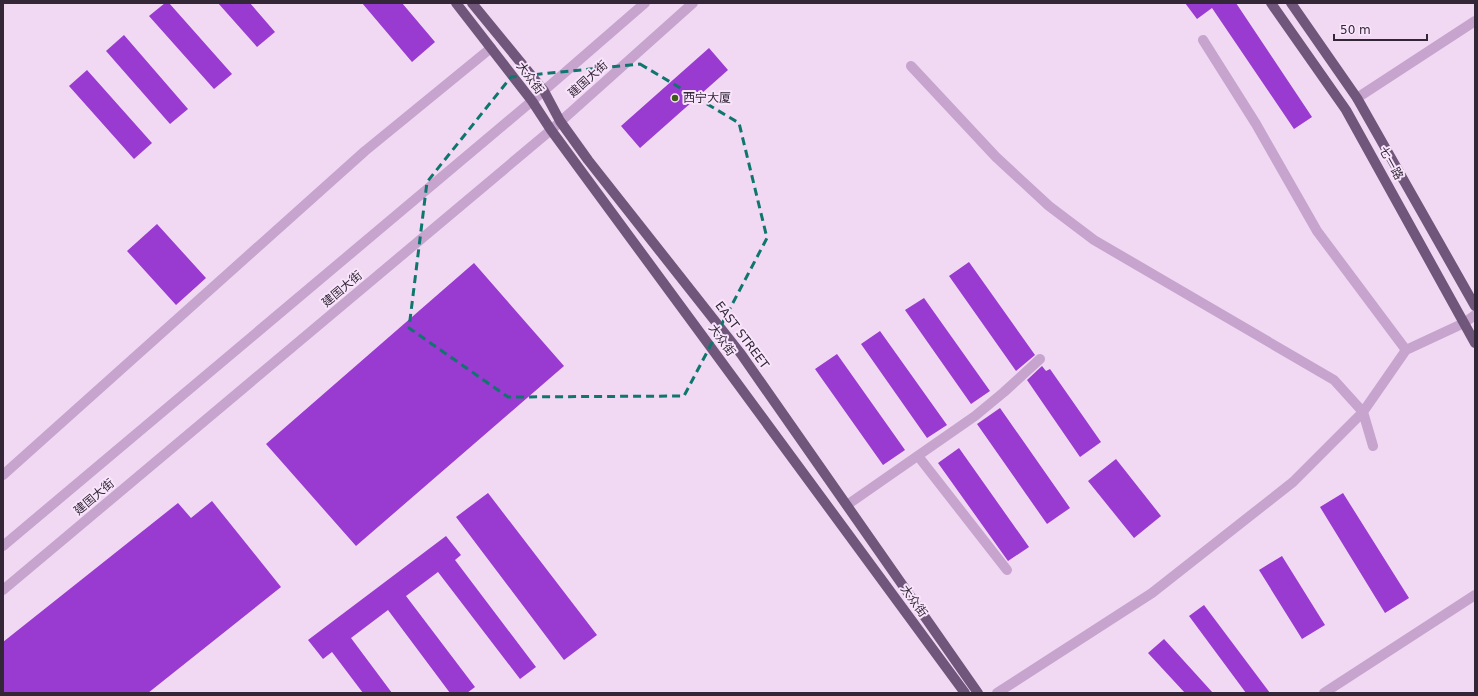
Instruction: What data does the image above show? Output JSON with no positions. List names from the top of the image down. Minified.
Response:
{"streets":{"main road":["大众街","七一路","EAST STREET"],"street":["建国大街"]},"crossings":[["大众街","建国大街"],["建国大街","EAST STREET"]],"places":["西宁大厦"],"scale_bar":"50 m"}
